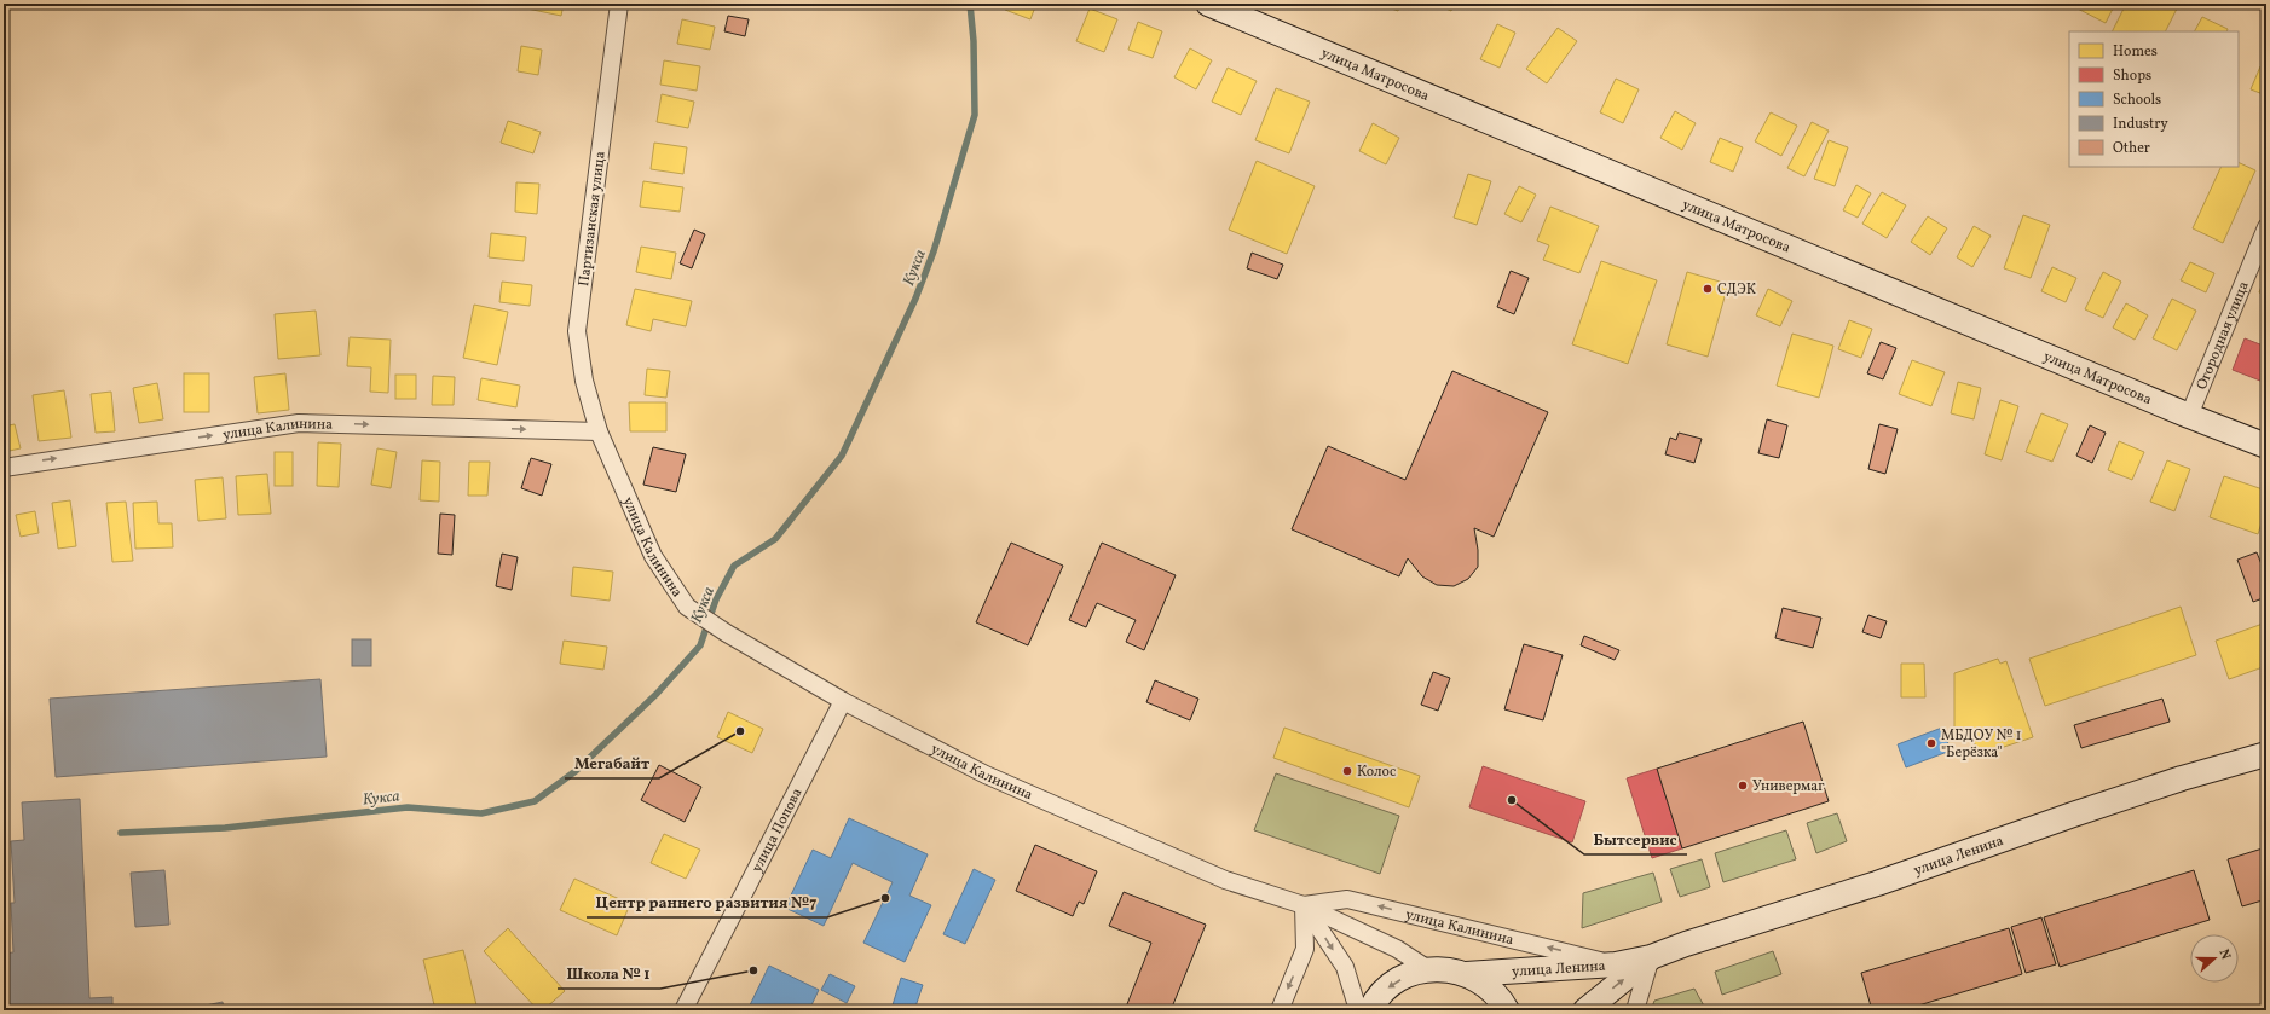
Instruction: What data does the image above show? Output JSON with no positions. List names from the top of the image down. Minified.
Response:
{"streets":{"street":["улица Матросова","Партизанская улица","Огородная улица","улица Калинина","улица Попова","улица Ленина"]},"crossings":[["улица Матросова","Огородная улица"],["Партизанская улица","улица Калинина"],["улица Калинина","улица Попова"],["улица Калинина","улица Ленина"]],"water":["Кукса"],"places":["СДЭК","Мегабайт","МБДОУ № 1 \"Берёзка\"","Колос","Универмаг","Бытсервис","Центр раннего развития №7","Школа № 1"],"legend":["Homes","Shops","Schools","Industry","Other"],"north":"right"}
